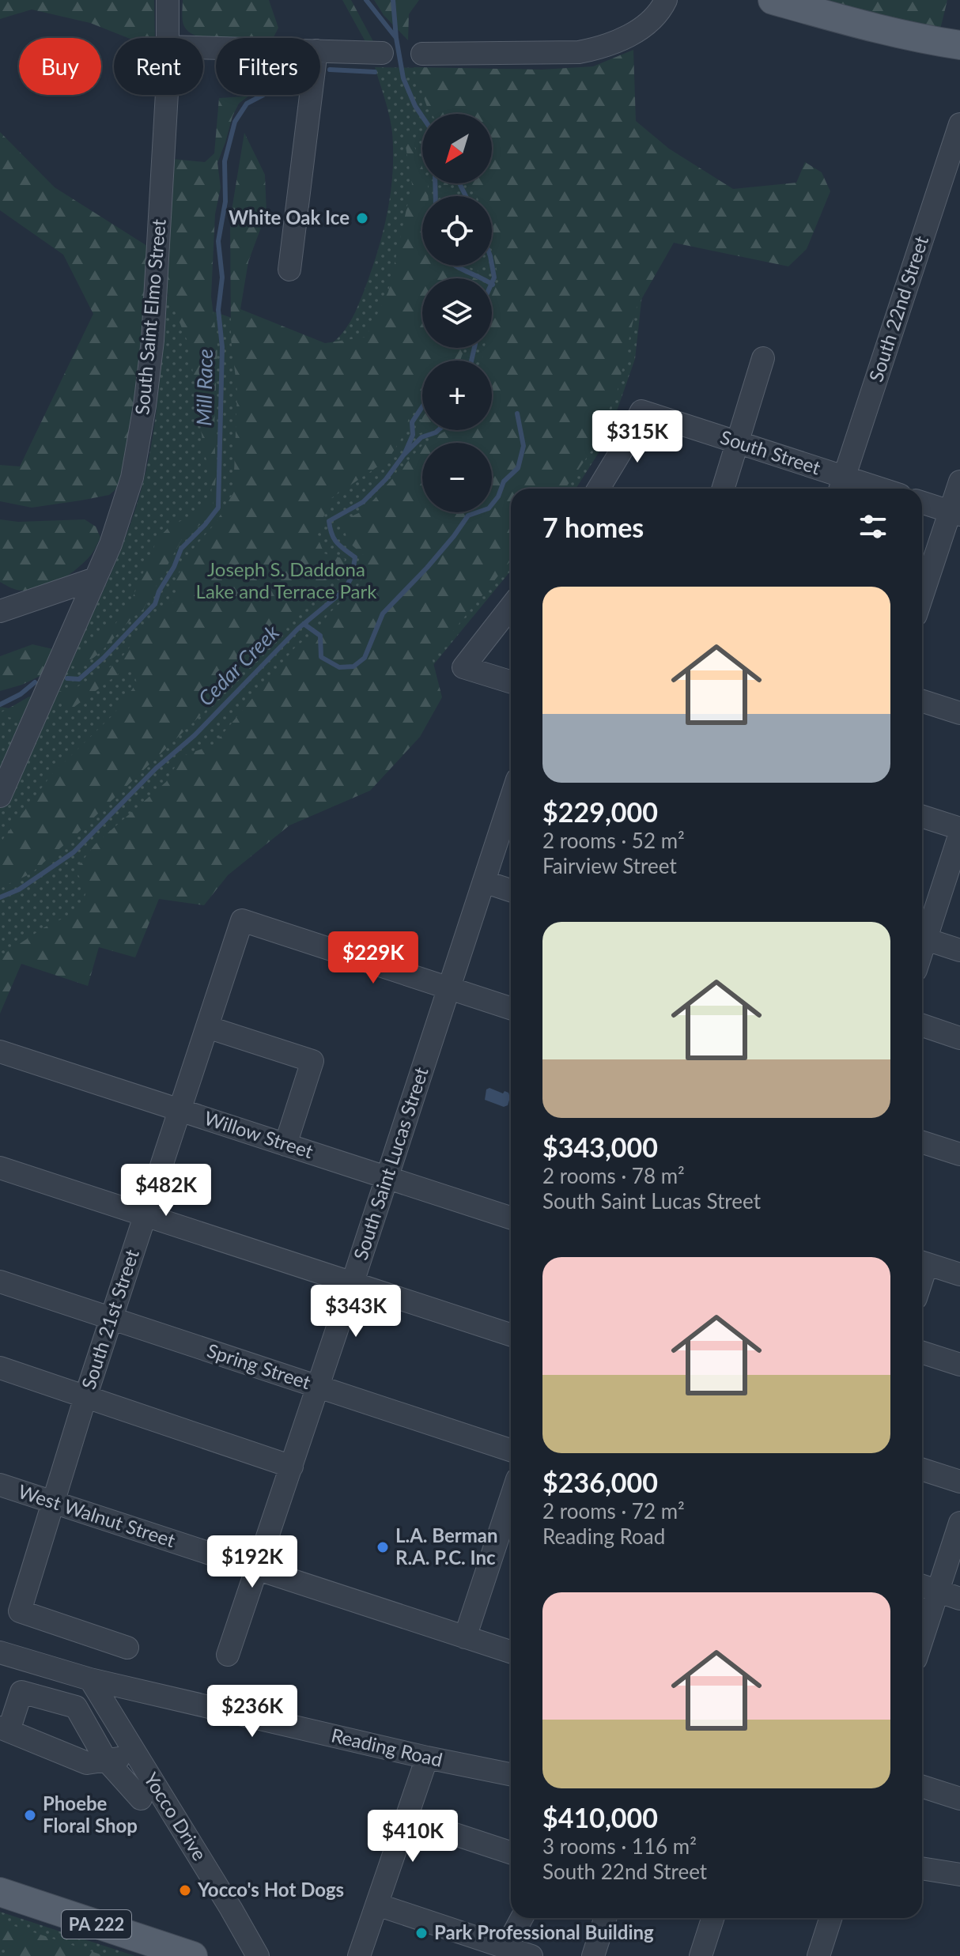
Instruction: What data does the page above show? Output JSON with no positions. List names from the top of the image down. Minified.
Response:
{"streets":{"main road":["PA 222"],"street":["South 22nd Street","South Saint Elmo Street","South Street","Willow Street","South Saint Lucas Street","South 21st Street","Spring Street","West Walnut Street","Reading Road","Yocco Drive"]},"crossings":[["South 22nd Street","South Street"],["Willow Street","South Saint Lucas Street"],["Willow Street","South 21st Street"],["South Saint Lucas Street","South 21st Street"],["South Saint Lucas Street","Spring Street"],["South Saint Lucas Street","West Walnut Street"],["South 21st Street","Spring Street"],["South 21st Street","West Walnut Street"],["Reading Road","Yocco Drive"]],"water":["Mill Race","Cedar Creek"],"parks":["Joseph S. Daddona Lake and Terrace Park"],"places":["White Oak Ice","L.A. Berman R.A. P.C. Inc","Phoebe Floral Shop","Yocco's Hot Dogs","Park Professional Building"],"north":"bottom left","page":{"chip":["Buy","Rent","Filters"],"map_buttons":["+","−"],"price":["$315K","$229K","$482K","$343K","$192K","$236K","$410K"],"heading":"7 homes","list":[{"name":"$229,000","note":"2 rooms · 52 m² · Fairview Street"},{"name":"$343,000","note":"2 rooms · 78 m² · South Saint Lucas Street"},{"name":"$236,000","note":"2 rooms · 72 m² · Reading Road"},{"name":"$410,000","note":"3 rooms · 116 m² · South 22nd Street"}]}}
